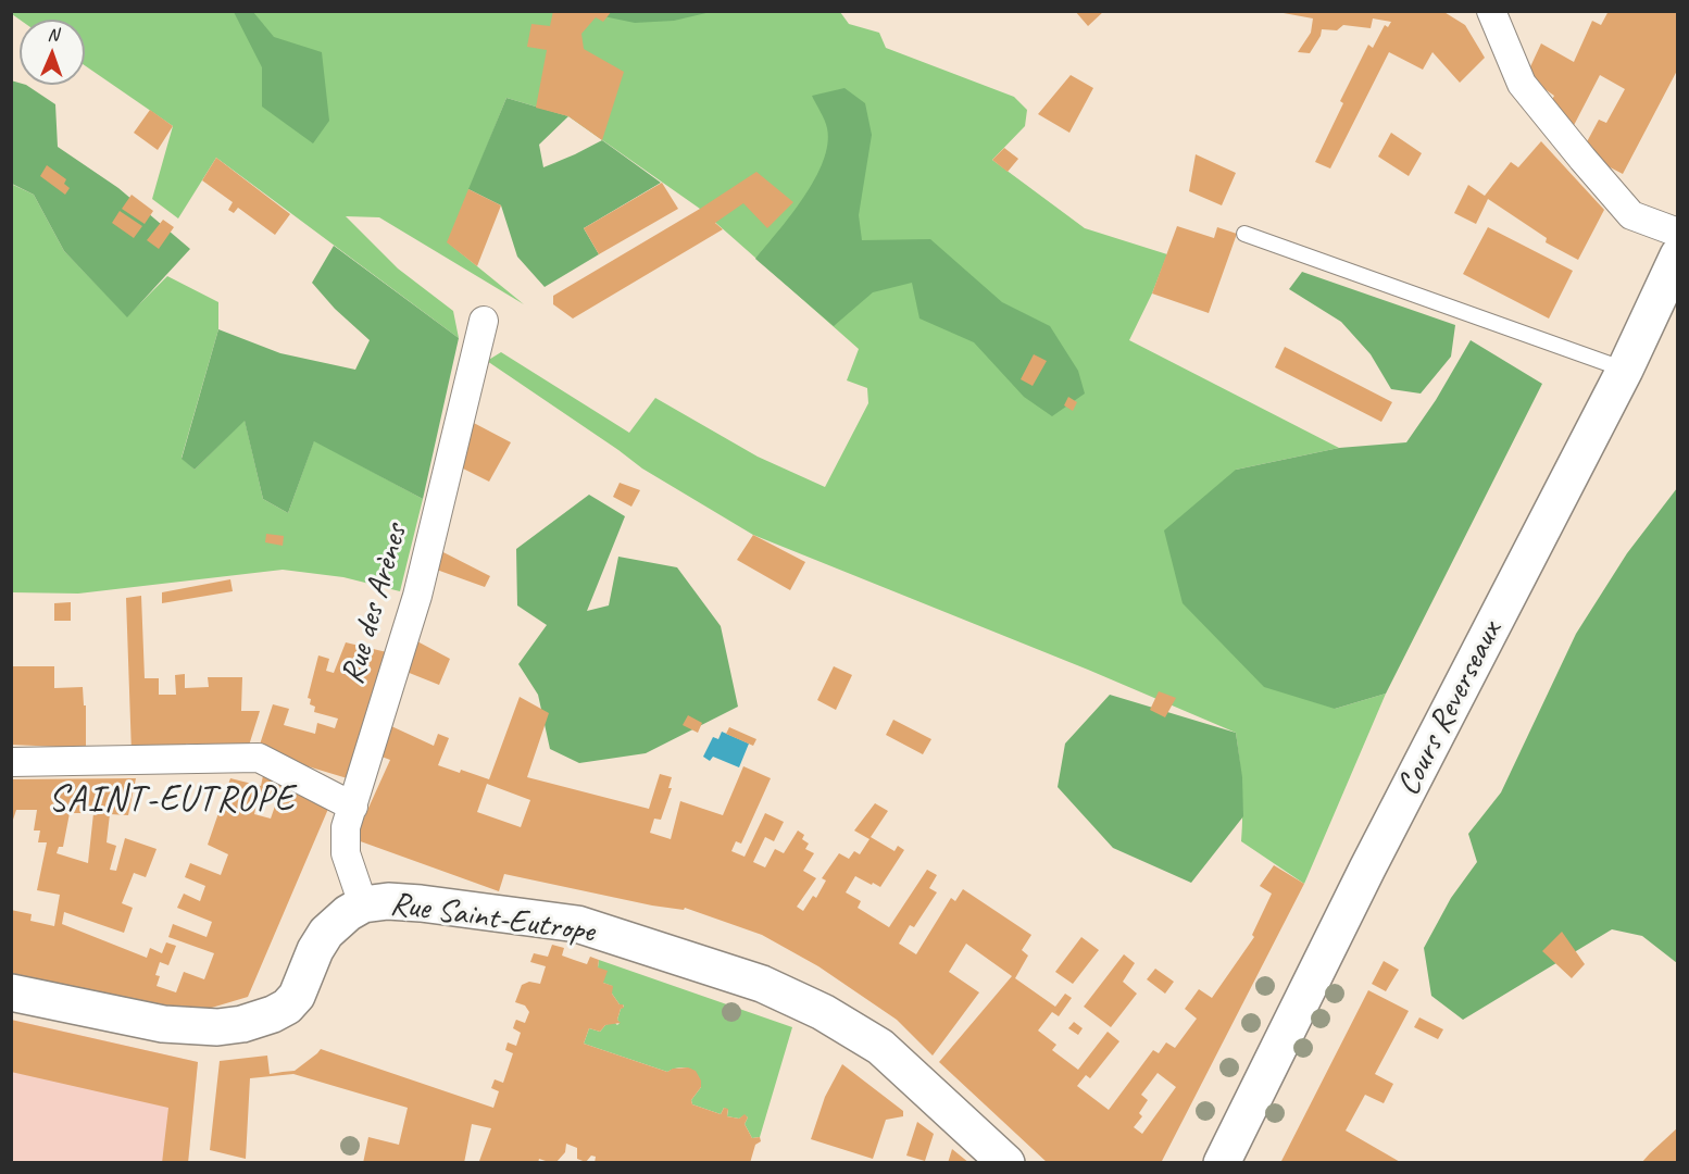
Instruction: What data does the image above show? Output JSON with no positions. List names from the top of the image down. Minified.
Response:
{"streets":{"street":["Rue des Arènes","Cours Reverseaux","Rue Saint-Eutrope"]},"crossings":[["Rue des Arènes","Rue Saint-Eutrope"]],"districts":["SAINT-EUTROPE"],"north":"top"}
